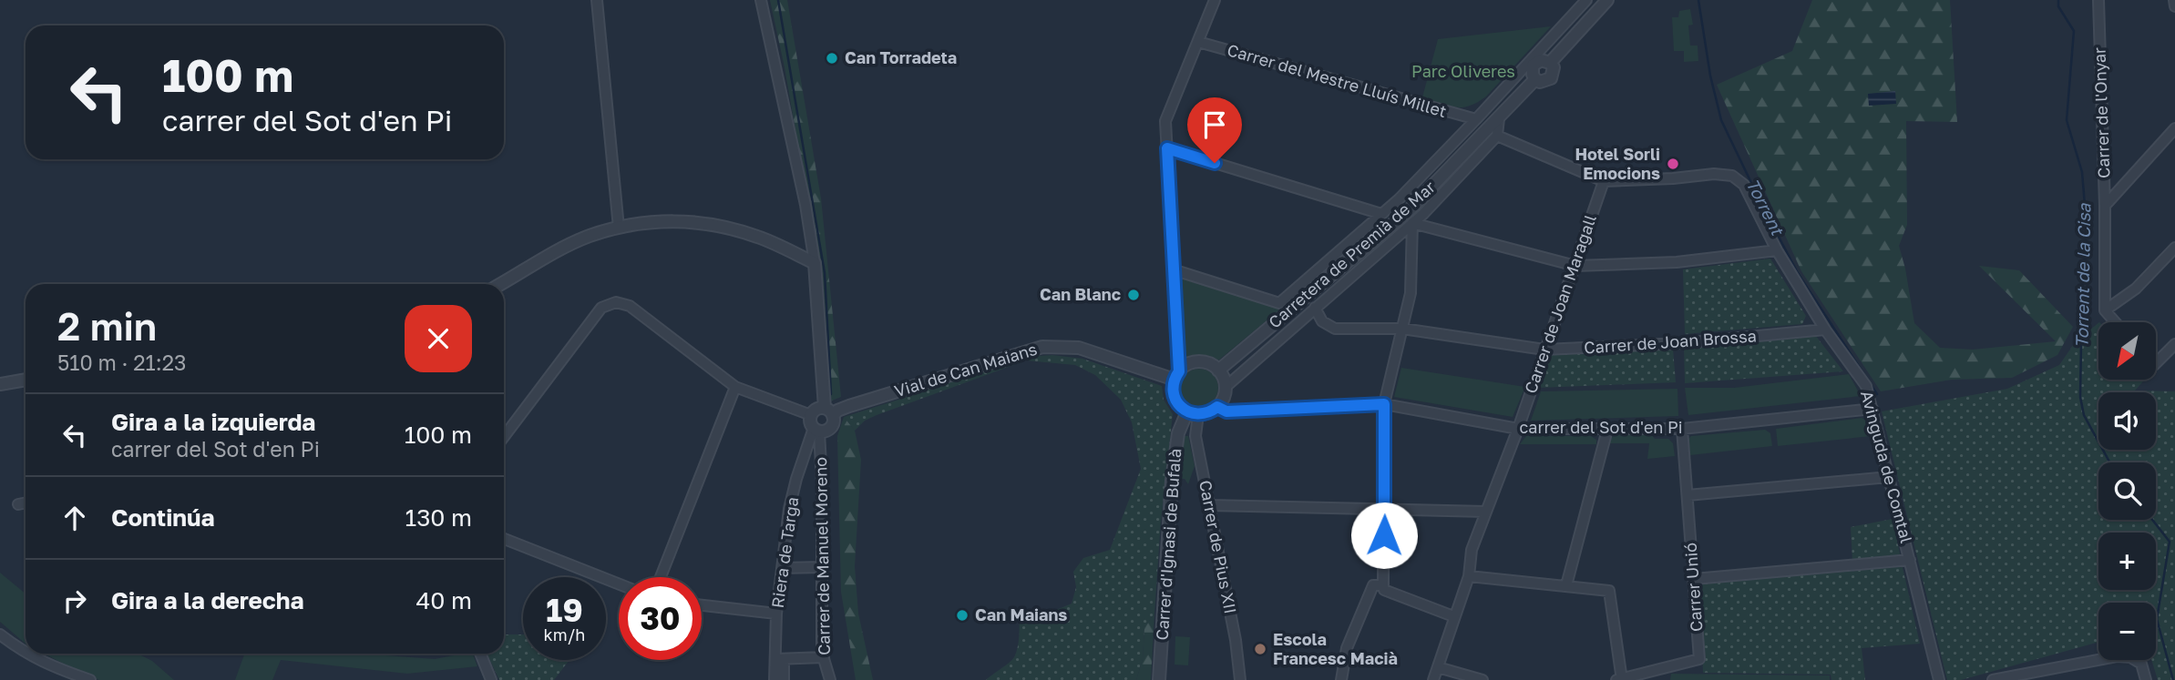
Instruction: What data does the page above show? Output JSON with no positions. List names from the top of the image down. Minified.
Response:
{"streets":{"street":["Carrer del Mestre Lluís Millet","Carrer de l'Onyar","Carretera de Premià de Mar","Carrer de Joan Maragall","Carrer de Joan Brossa","Vial de Can Maians","carrer del Sot d'en Pi","Avinguda de Comtal","Carrer d'Ignasi de Bufalà","Carrer de Pius XII","Riera de Targa","Carrer de Manuel Moreno","Carrer Unió"]},"crossings":[["Carretera de Premià de Mar","Vial de Can Maians"],["Carretera de Premià de Mar","carrer del Sot d'en Pi"],["Carretera de Premià de Mar","Carrer d'Ignasi de Bufalà"],["Carretera de Premià de Mar","Carrer de Pius XII"],["Carrer de Joan Maragall","Carrer de Joan Brossa"],["Carrer de Joan Maragall","carrer del Sot d'en Pi"],["Carrer de Joan Maragall","Avinguda de Comtal"],["Carrer de Joan Brossa","Avinguda de Comtal"],["Vial de Can Maians","carrer del Sot d'en Pi"],["Vial de Can Maians","Carrer d'Ignasi de Bufalà"],["Vial de Can Maians","Carrer de Pius XII"],["Vial de Can Maians","Riera de Targa"],["Vial de Can Maians","Carrer de Manuel Moreno"],["carrer del Sot d'en Pi","Avinguda de Comtal"],["carrer del Sot d'en Pi","Carrer d'Ignasi de Bufalà"],["carrer del Sot d'en Pi","Carrer de Pius XII"],["carrer del Sot d'en Pi","Carrer Unió"],["Carrer d'Ignasi de Bufalà","Carrer de Pius XII"],["Riera de Targa","Carrer de Manuel Moreno"]],"water":["Torrent","Torrent de la Cisa"],"parks":["Parc Oliveres"],"places":["Can Torradeta","Hotel Sorli Emocions","Can Blanc","Can Maians","Escola Francesc Macià"],"north":"bottom left","page":{"turn":["100 m","carrer del Sot d'en Pi"],"heading":["2 min","510 m · 21:23"],"map_buttons":["+","−"],"list":[{"name":"Gira a la izquierda","note":"carrer del Sot d'en Pi","value":"100 m"},{"name":"Continúa","value":"130 m"},{"name":"Gira a la derecha","value":"40 m"}],"speed":"19 km/h","limit":"30"}}
